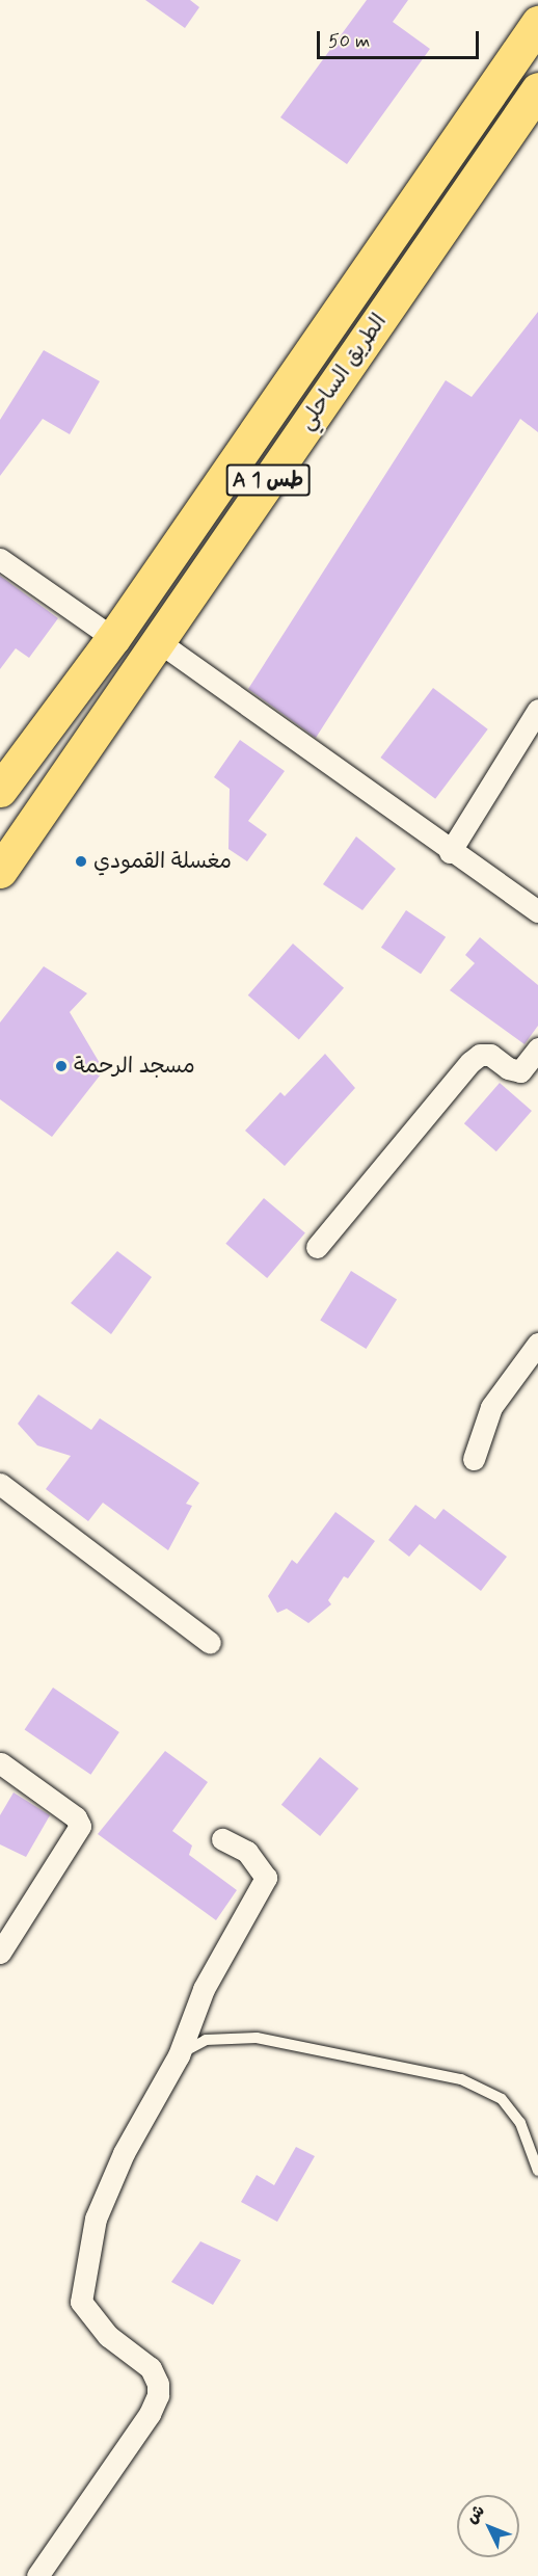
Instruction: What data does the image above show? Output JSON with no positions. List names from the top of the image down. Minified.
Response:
{"streets":{"highway":["الطريق الساحلي","A 1 طس"]},"places":["مغسلة القمودي","مسجد الرحمة"],"scale_bar":"50 m","north":"top left"}
